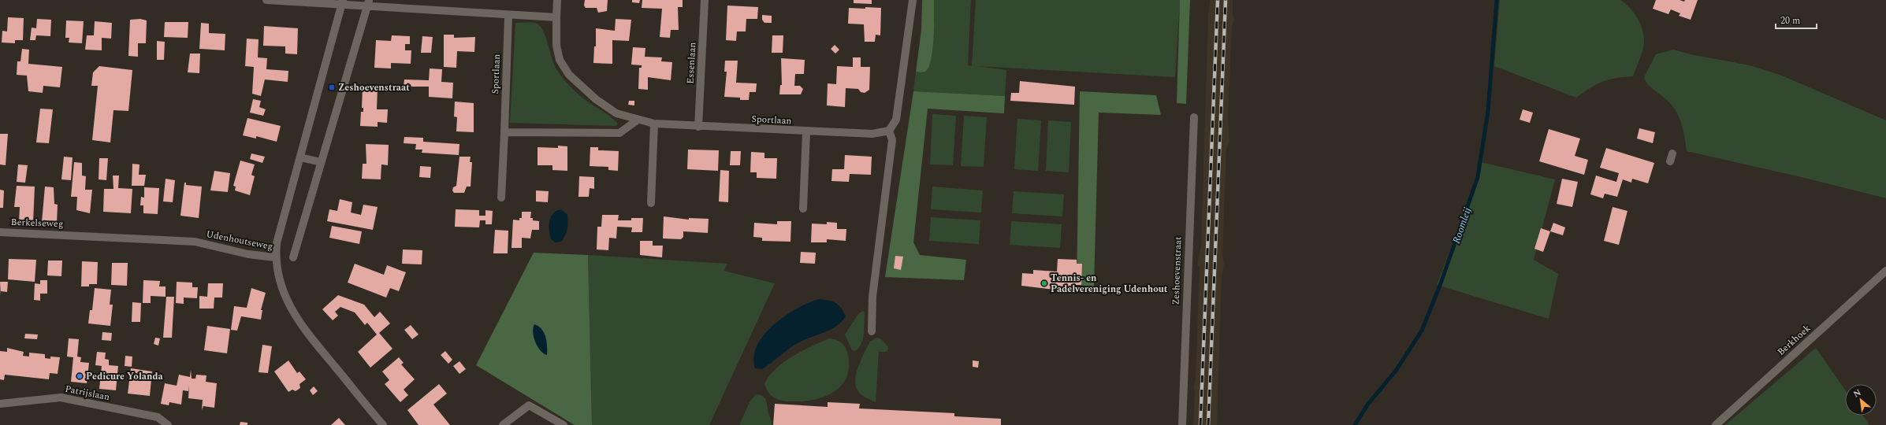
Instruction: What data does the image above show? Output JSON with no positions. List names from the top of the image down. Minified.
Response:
{"streets":{"street":["Essenlaan","Sportlaan","Berkelseweg","Udenhoutseweg","Zeshoevenstraat","Berkhoek","Patrijslaan"]},"crossings":[["Essenlaan","Sportlaan"],["Berkelseweg","Udenhoutseweg"]],"water":["Roomleij"],"places":{"transit":["Zeshoevenstraat"],"other":["Tennis- en Padelvereniging Udenhout","Pedicure Yolanda"]},"scale_bar":"20 m","north":"top left"}
